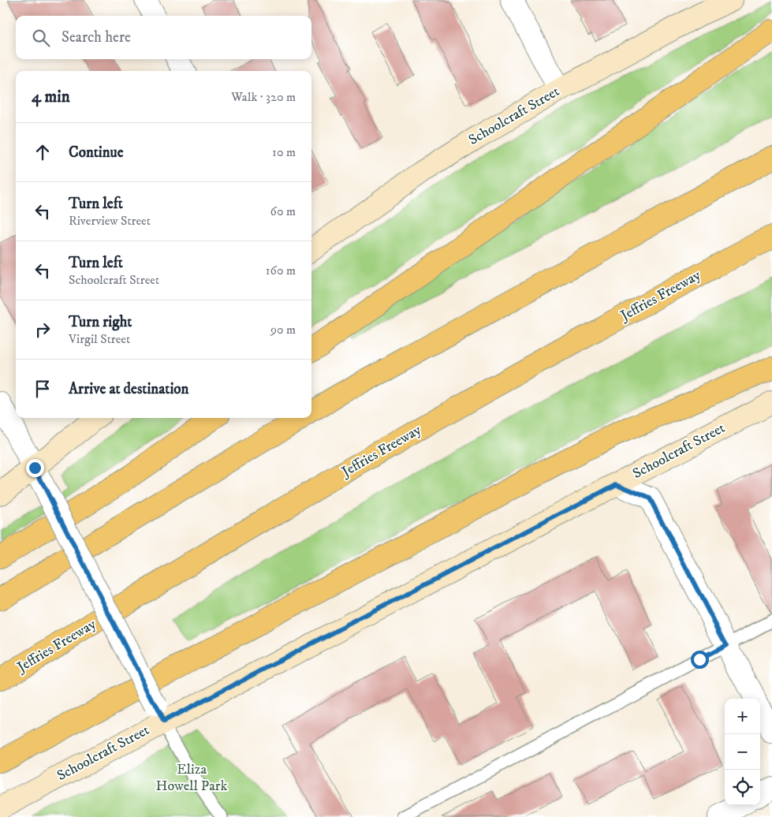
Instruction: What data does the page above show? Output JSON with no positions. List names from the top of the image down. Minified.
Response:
{"streets":{"highway":["Jeffries Freeway"],"main road":["Schoolcraft Street"]},"parks":["Eliza Howell Park"],"page":{"search":"Search here","heading":["4 min","Walk · 320 m"],"list":[["Continue","10 m"],["Turn left","Riverview Street","60 m"],["Turn left","Schoolcraft Street","160 m"],["Turn right","Virgil Street","90 m"],"Arrive at destination"],"map_buttons":["+","−"]}}
